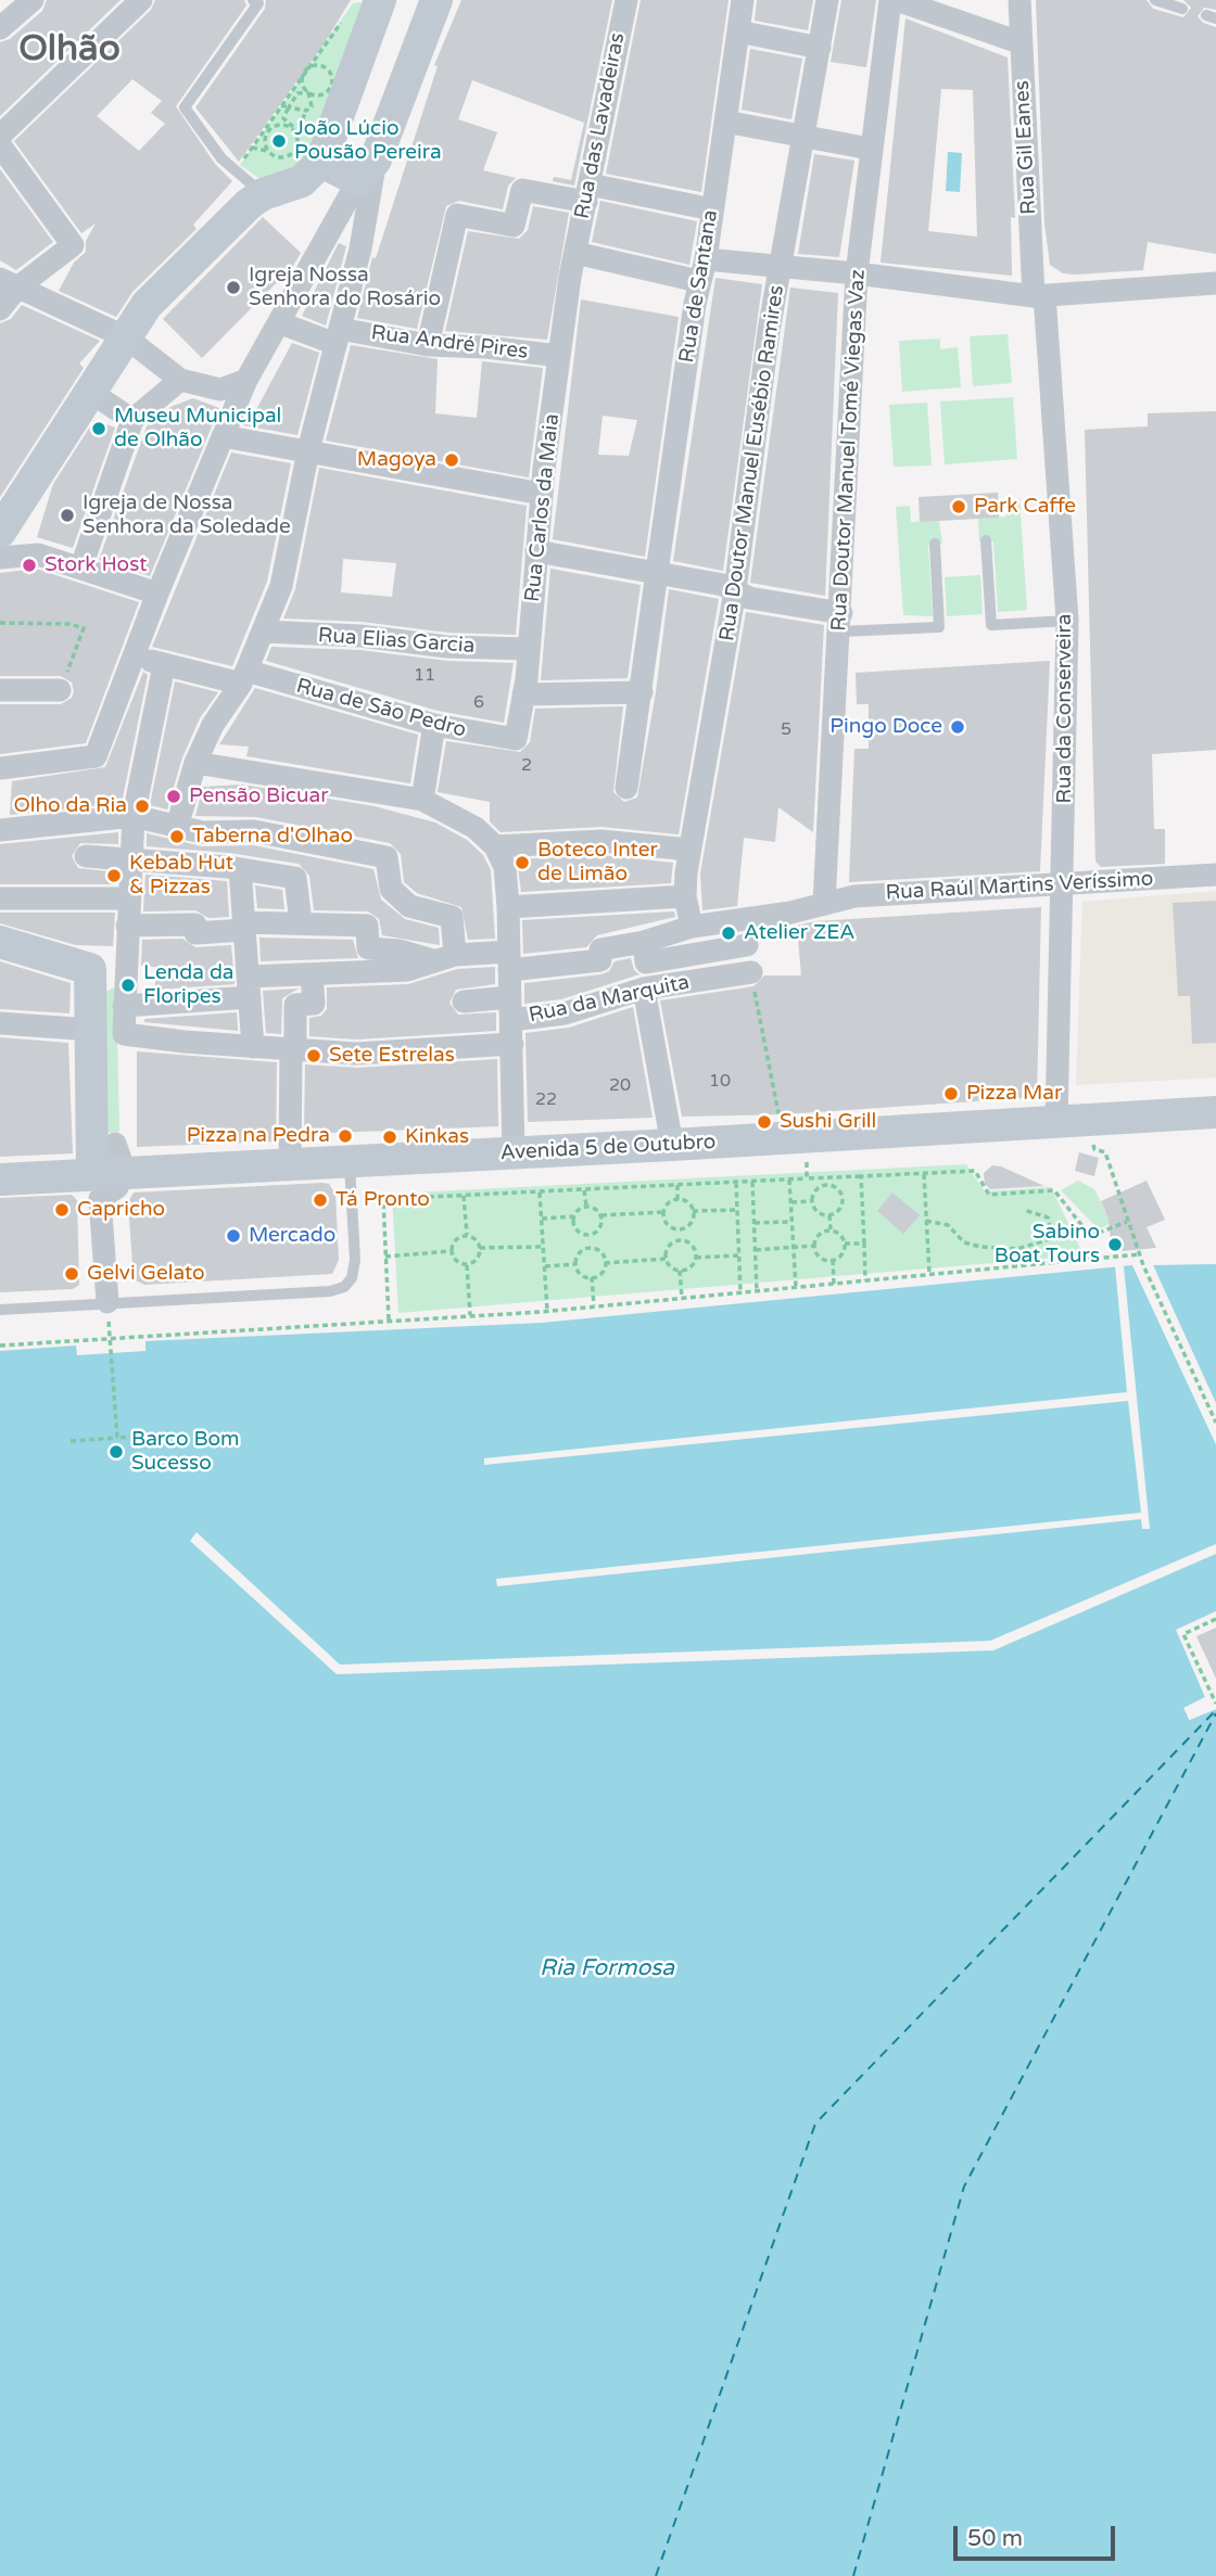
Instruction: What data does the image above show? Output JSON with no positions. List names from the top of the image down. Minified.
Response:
{"streets":{"main road":["Avenida 5 de Outubro"],"street":["Rua das Lavadeiras","Rua Gil Eanes","Rua de Santana","Rua André Pires","Rua Doutor Manuel Tomé Viegas Vaz","Rua Doutor Manuel Eusébio Ramires","Rua Carlos da Maia","Rua Elias Garcia","Rua de São Pedro","Rua da Conserveira","Rua Raúl Martins Veríssimo","Rua da Marquita"]},"crossings":[["Rua das Lavadeiras","Rua Carlos da Maia"],["Rua Gil Eanes","Rua da Conserveira"],["Rua André Pires","Rua Carlos da Maia"],["Rua Doutor Manuel Tomé Viegas Vaz","Rua Raúl Martins Veríssimo"],["Rua Doutor Manuel Eusébio Ramires","Rua Raúl Martins Veríssimo"],["Rua Carlos da Maia","Rua Elias Garcia"],["Rua Carlos da Maia","Rua de São Pedro"],["Rua da Conserveira","Rua Raúl Martins Veríssimo"],["Rua da Conserveira","Avenida 5 de Outubro"]],"districts":["Olhão"],"water":["Ria Formosa"],"places":["João Lúcio Pousão Pereira","Igreja Nossa Senhora do Rosário","Museu Municipal de Olhão","Magoya","Park Caffe","Igreja de Nossa Senhora da Soledade","Stork Host","Pingo Doce","Pensão Bicuar","Olho da Ria","Taberna d'Olhao","Boteco Inter de Limão","Kebab Hut & Pizzas","Atelier ZEA","Lenda da Floripes","Sete Estrelas","Pizza Mar","Sushi Grill","Pizza na Pedra","Kinkas","Tá Pronto","Capricho","Mercado","Sabino Boat Tours","Gelvi Gelato","Barco Bom Sucesso"],"house_numbers":["11","6","5","2","10","20","22"],"scale_bar":"50 m"}
